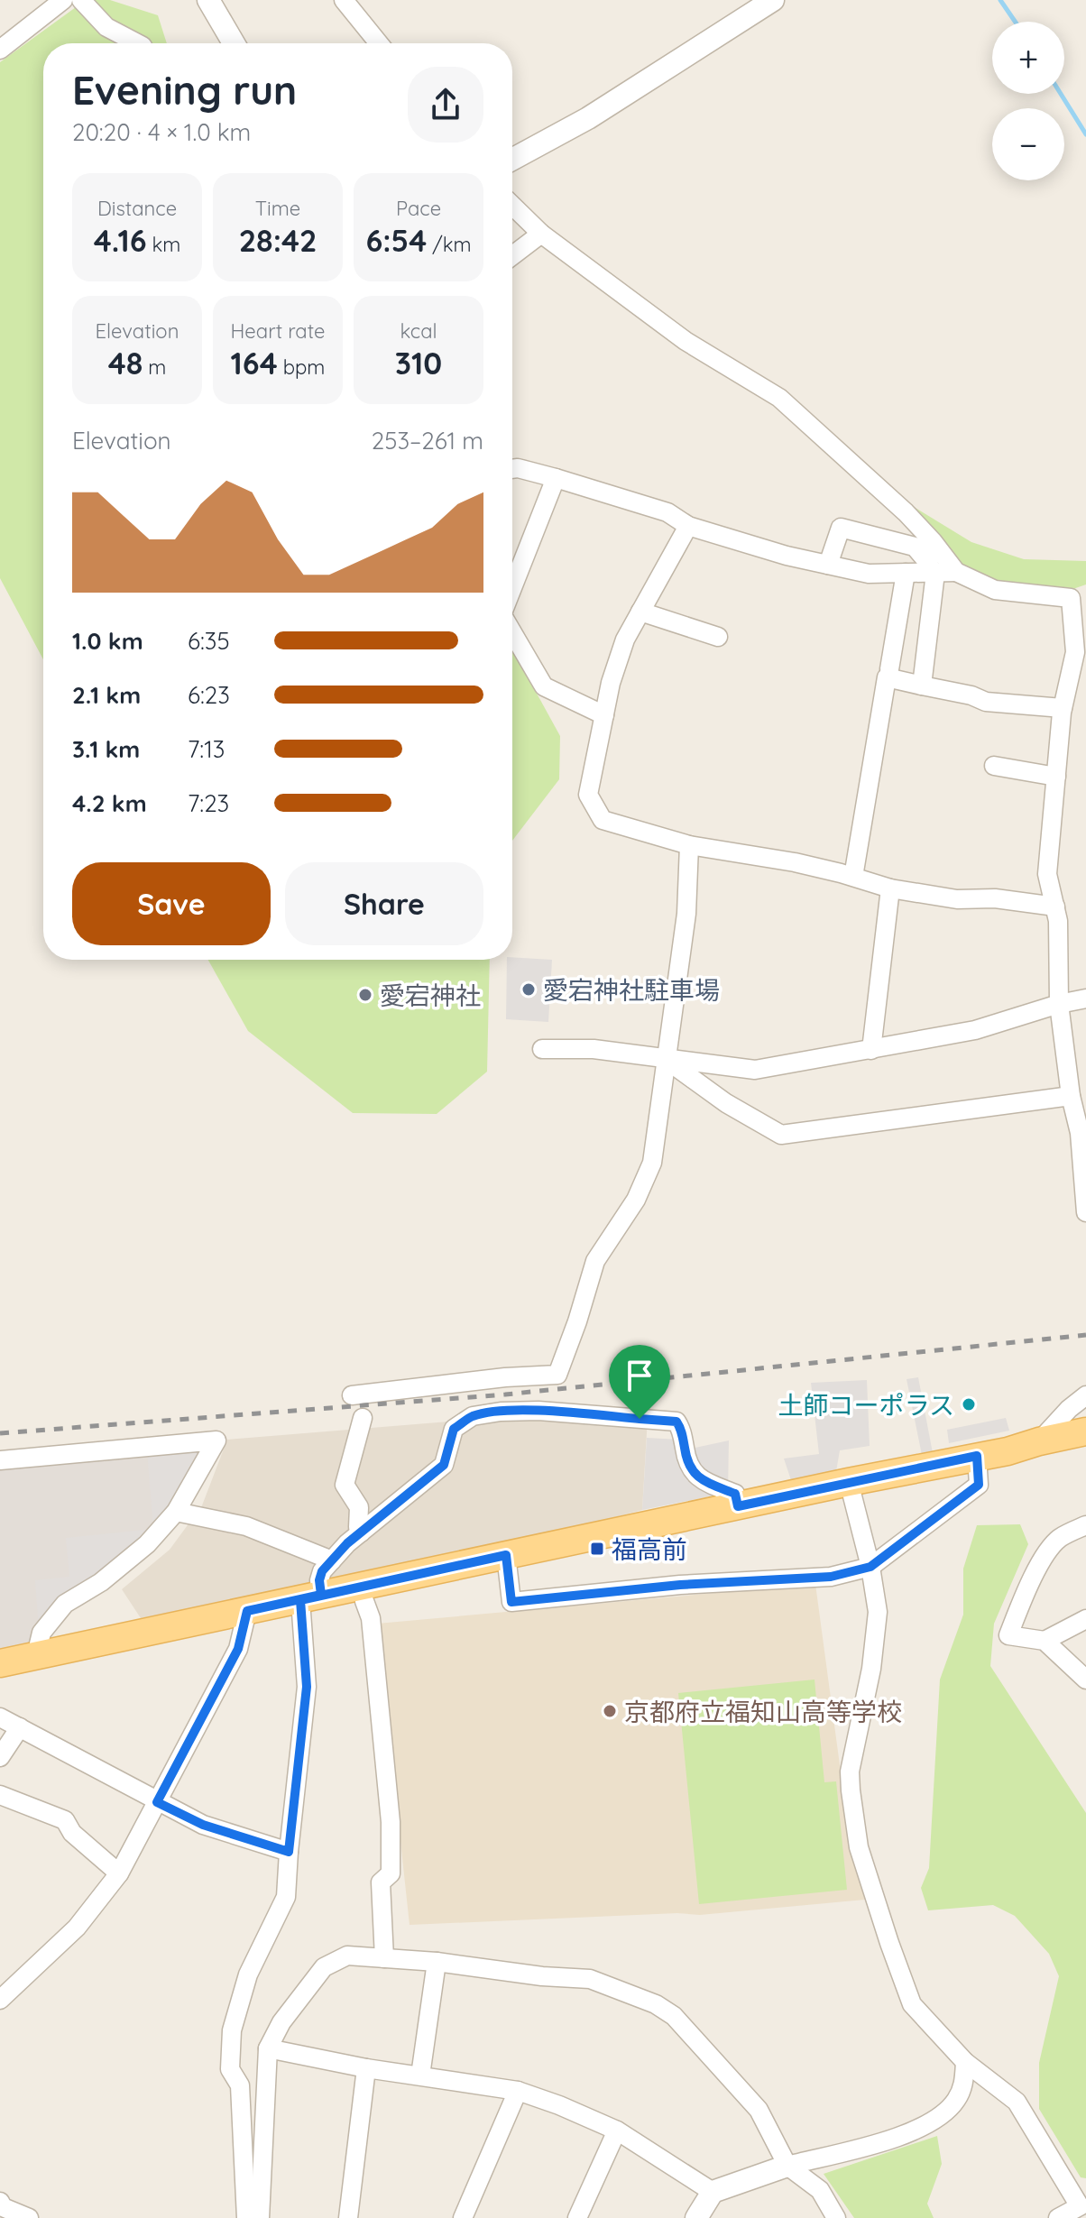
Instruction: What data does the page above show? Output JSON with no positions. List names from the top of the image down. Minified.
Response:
{"places":{"other":["愛宕神社駐車場","愛宕神社","土師コーポラス","京都府立福知山高等学校"],"transit":["福高前"]},"page":{"map_buttons":["+","−"],"heading":["Evening run","20:20 · 4 × 1.0 km"],"stats":[["Distance","4.16 km"],["Time","28:42"],["Pace","6:54 /km"],["Elevation","48 m"],["Heart rate","164 bpm"],["kcal","310"]],"chart":["Elevation","253–261 m"],"list":[{"name":"1.0 km","note":"6:35"},{"name":"2.1 km","note":"6:23"},{"name":"3.1 km","note":"7:13"},{"name":"4.2 km","note":"7:23"}],"buttons":["Save","Share"]}}
